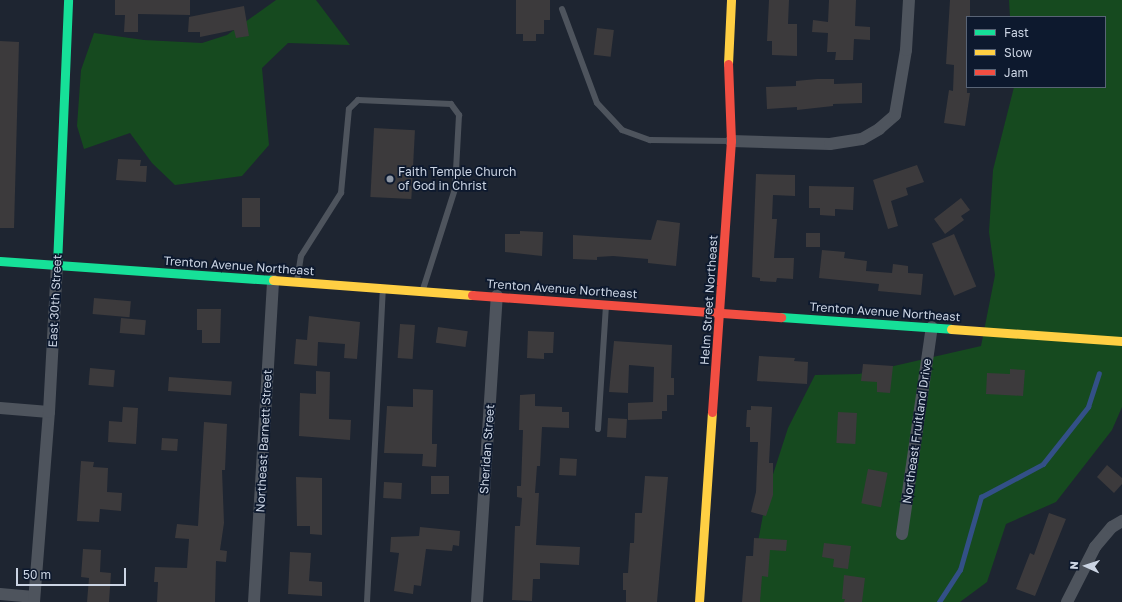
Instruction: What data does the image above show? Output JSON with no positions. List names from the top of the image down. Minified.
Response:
{"streets":{"main road":["Trenton Avenue Northeast","Helm Street Northeast","East 30th Street"],"street":["Northeast Fruitland Drive","Northeast Barnett Street","Sheridan Street"]},"crossings":[["Trenton Avenue Northeast","Helm Street Northeast"],["Trenton Avenue Northeast","East 30th Street"],["Trenton Avenue Northeast","Northeast Fruitland Drive"],["Trenton Avenue Northeast","Northeast Barnett Street"],["Trenton Avenue Northeast","Sheridan Street"]],"places":["Faith Temple Church of God in Christ"],"legend":["Fast","Slow","Jam"],"scale_bar":"50 m","north":"left"}
